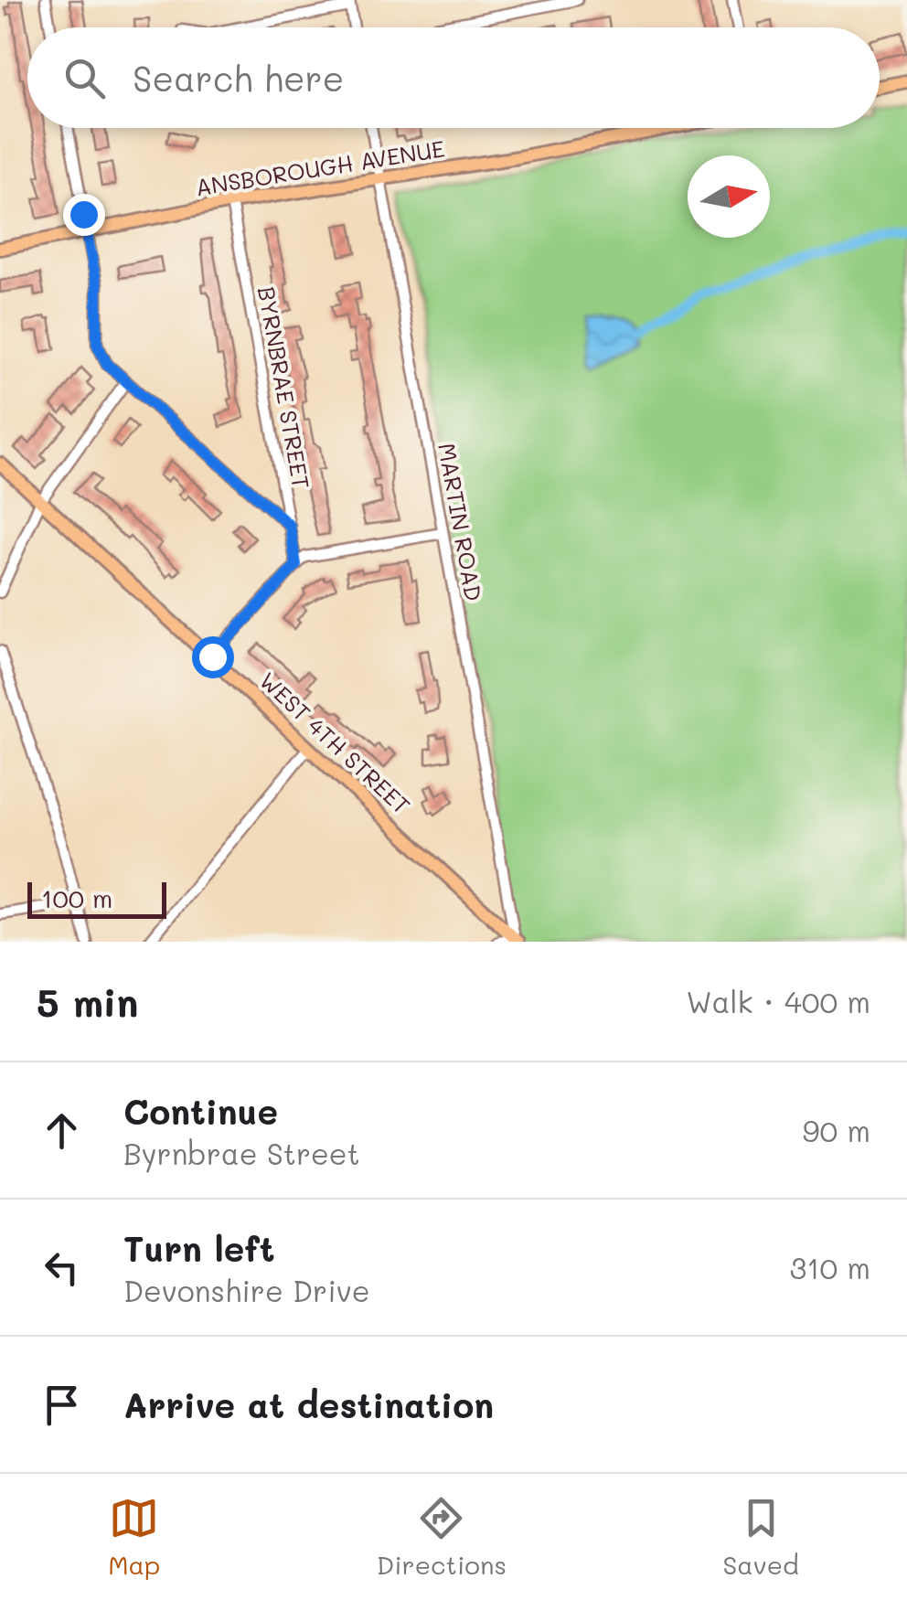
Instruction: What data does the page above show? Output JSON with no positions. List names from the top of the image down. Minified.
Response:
{"streets":{"main road":["ANSBOROUGH AVENUE","WEST 4TH STREET"],"street":["BYRNBRAE STREET","MARTIN ROAD"]},"crossings":[["ANSBOROUGH AVENUE","BYRNBRAE STREET"],["ANSBOROUGH AVENUE","MARTIN ROAD"],["MARTIN ROAD","WEST 4TH STREET"]],"scale_bar":"100 m","north":"right","page":{"search":"Search here","scale":"100 m","heading":["5 min","Walk · 400 m"],"list":[["Continue","Byrnbrae Street","90 m"],["Turn left","Devonshire Drive","310 m"],"Arrive at destination"],"nav":["Map","Directions","Saved"]}}
